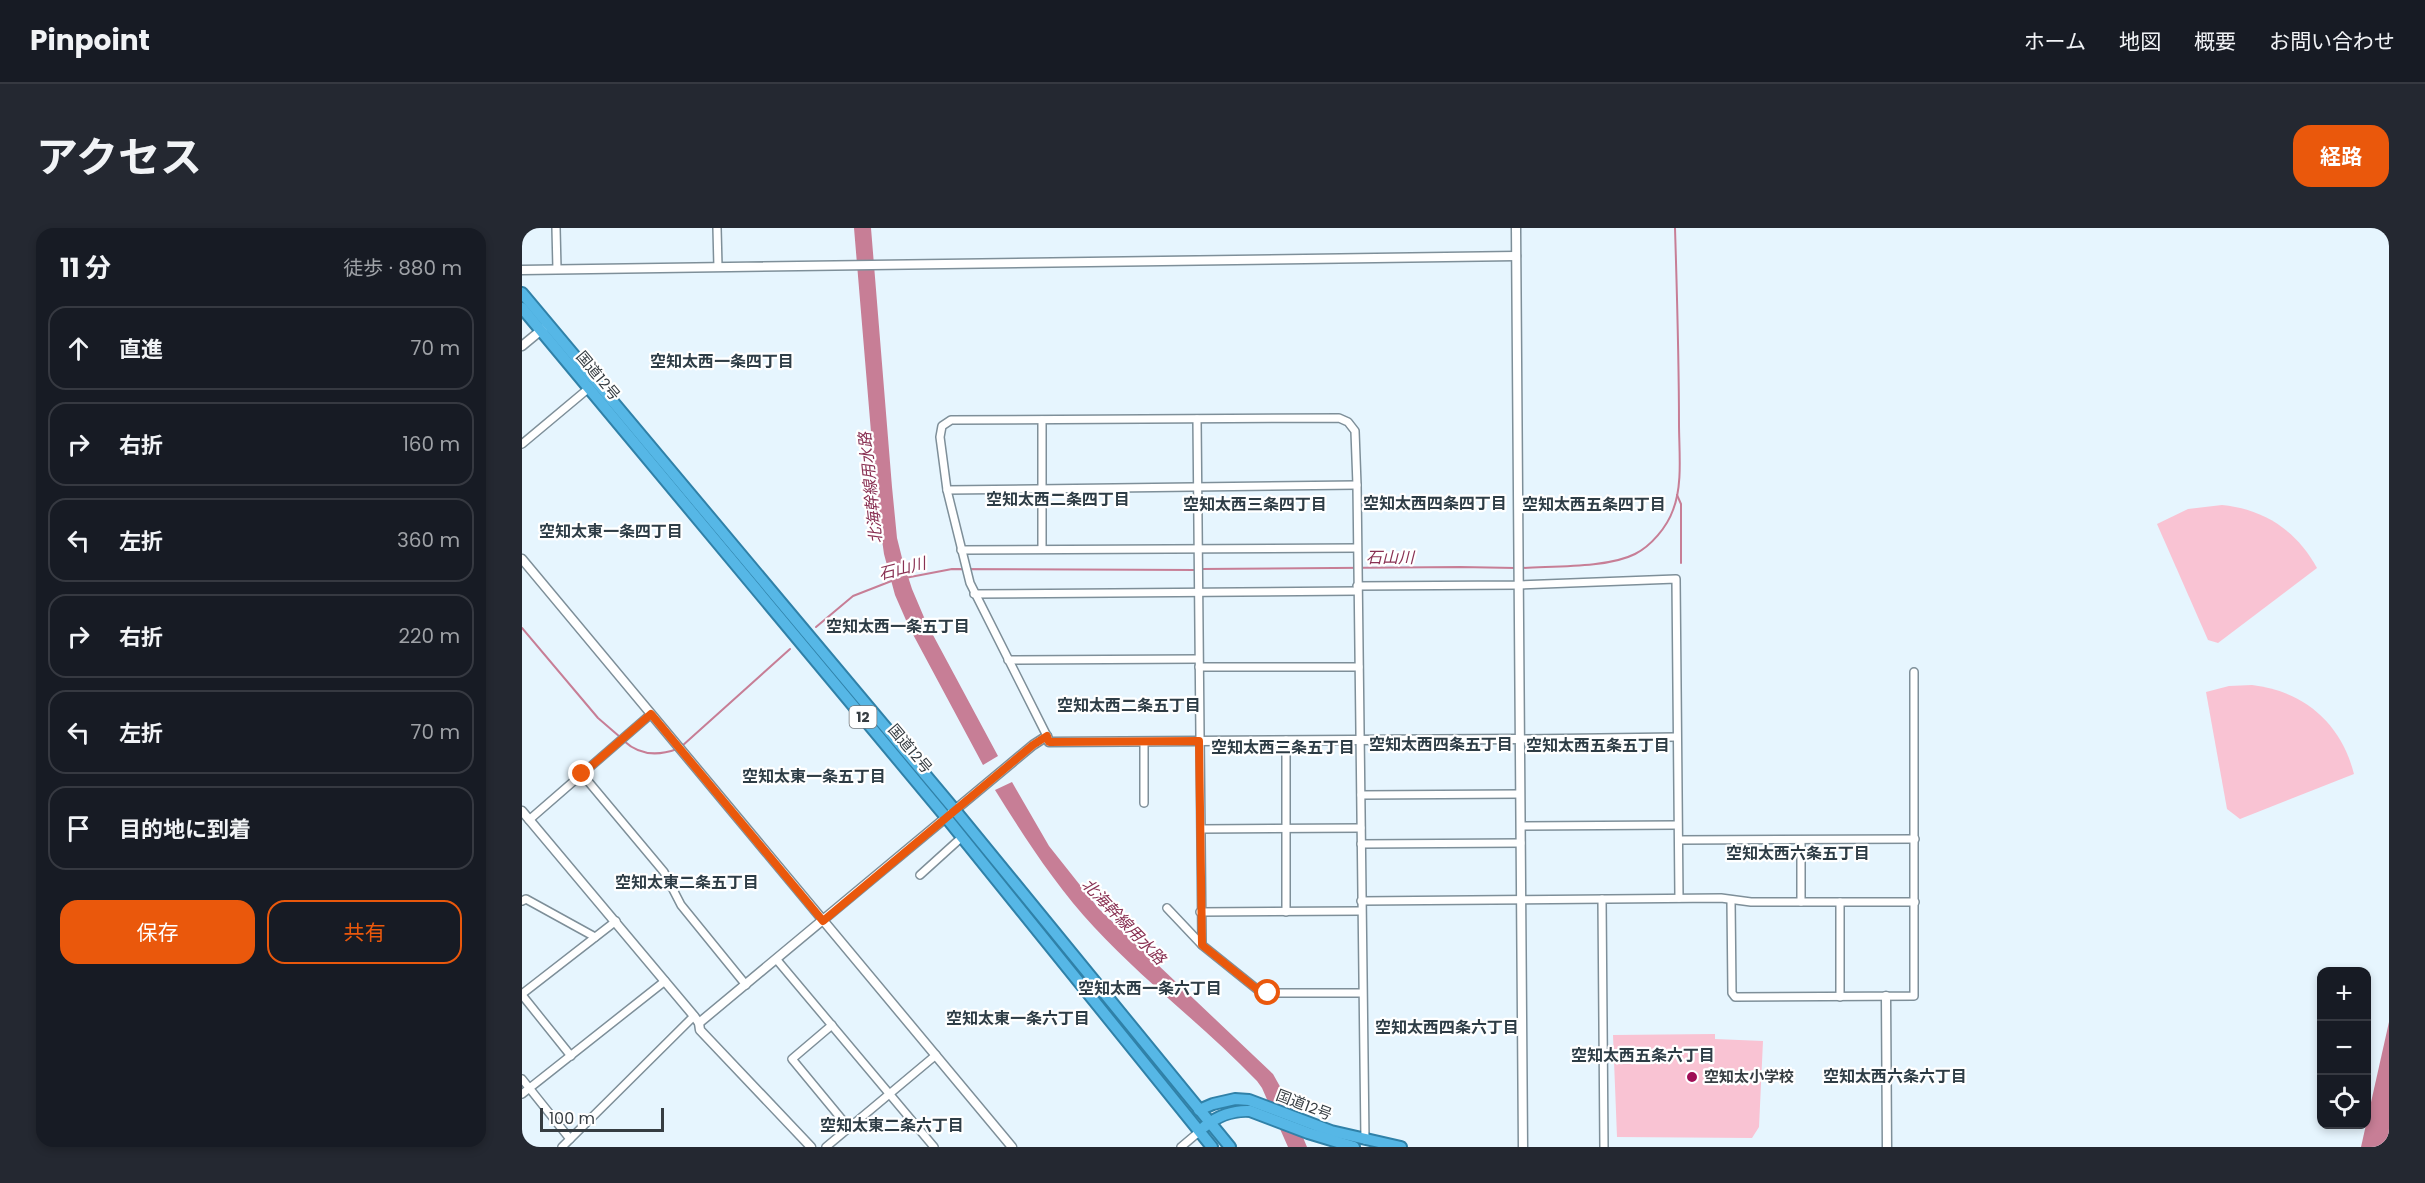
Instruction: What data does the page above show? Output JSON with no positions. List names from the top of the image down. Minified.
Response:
{"streets":{"highway":["国道12号","12"]},"crossings":[["国道12号","12"]],"districts":["空知太西一条四丁目","空知太西二条四丁目","空知太西四条四丁目","空知太西三条四丁目","空知太西五条四丁目","空知太東一条四丁目","空知太西一条五丁目","空知太西二条五丁目","空知太西四条五丁目","空知太西五条五丁目","空知太西三条五丁目","空知太東一条五丁目","空知太西六条五丁目","空知太東二条五丁目","空知太西一条六丁目","空知太東一条六丁目","空知太西四条六丁目","空知太西五条六丁目","空知太西六条六丁目","空知太東二条六丁目"],"water":["北海幹線用水路","石山川"],"places":["空知太小学校"],"scale_bar":"100 m","page":{"header":"Pinpoint","nav":["ホーム","地図","概要","お問い合わせ"],"title":"アクセス","buttons":["経路",["保存","共有"]],"heading":["11 分","徒歩 · 880 m"],"list":[["直進","70 m"],["右折","160 m"],["左折","360 m"],["右折","220 m"],["左折","70 m"],"目的地に到着"],"map_buttons":["+","−"],"scale":"100 m"}}
